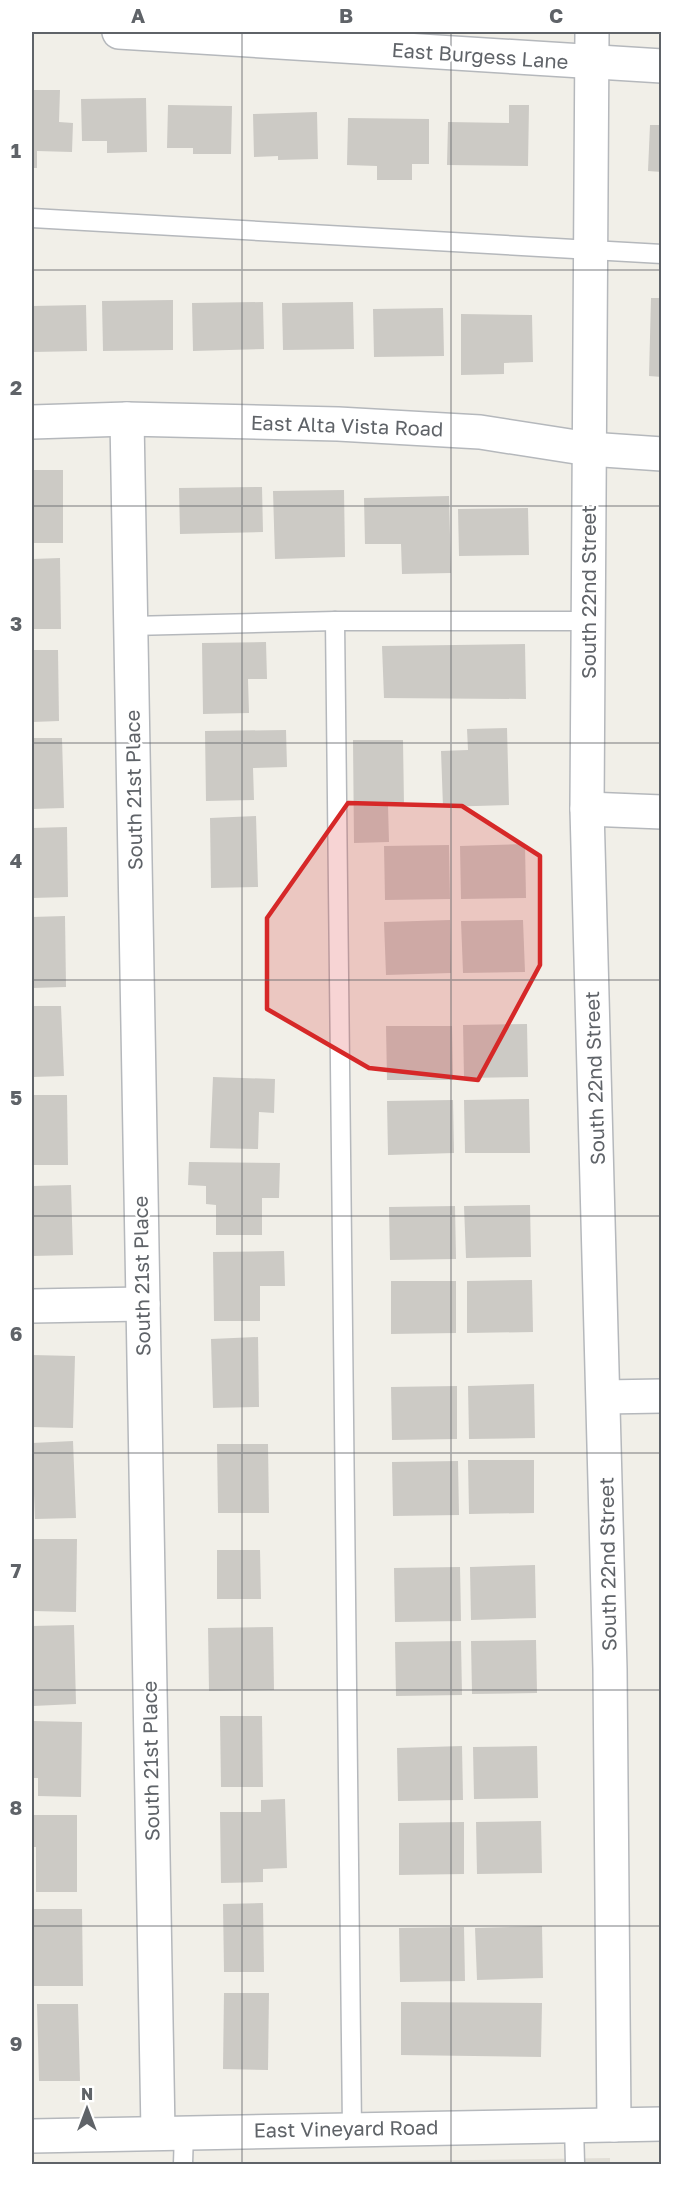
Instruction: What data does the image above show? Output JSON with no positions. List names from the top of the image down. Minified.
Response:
{"streets":{"street":["East Burgess Lane","East Alta Vista Road","South 22nd Street","South 21st Place","East Vineyard Road"]},"crossings":[["East Burgess Lane","South 22nd Street"],["East Alta Vista Road","South 22nd Street"],["East Alta Vista Road","South 21st Place"],["South 22nd Street","East Vineyard Road"],["South 21st Place","East Vineyard Road"]],"north":"top","grid":{"columns":["A","B","C"],"rows":["1","2","3","4","5","6","7","8","9"]}}
